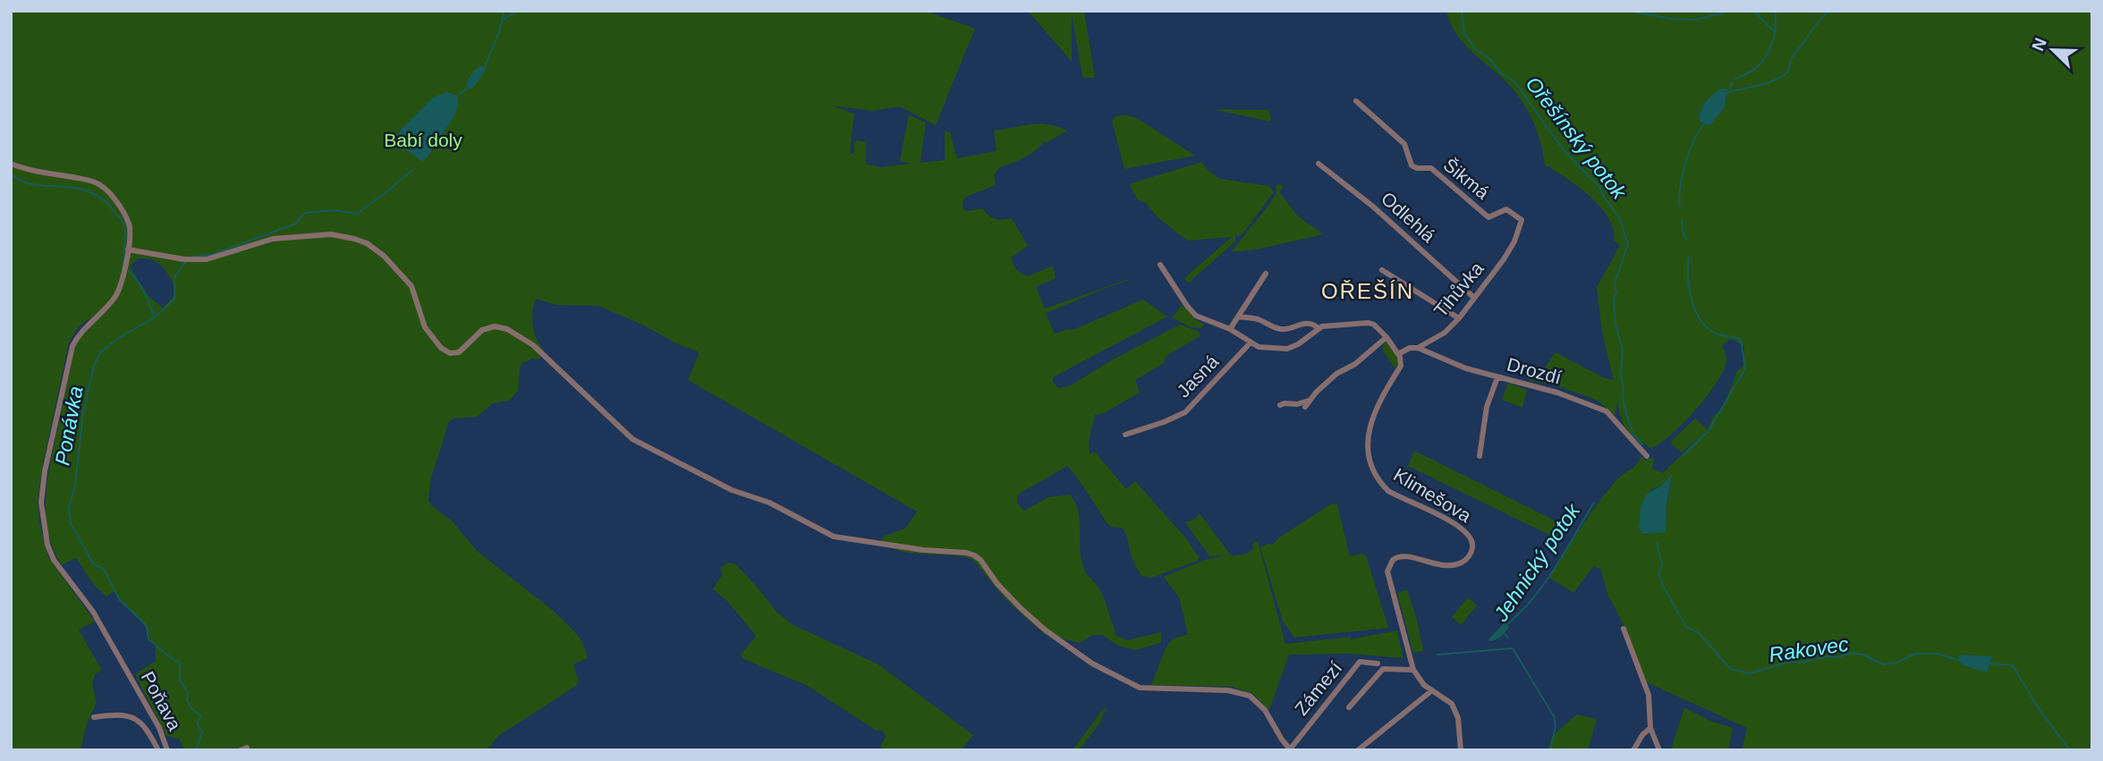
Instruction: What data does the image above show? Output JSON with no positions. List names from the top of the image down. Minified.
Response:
{"streets":{"street":["Šikmá","Odlehlá","Tihůvka","Drozdí","Jasná","Klimešova","Zámezí","Poňava"]},"crossings":[["Šikmá","Tihůvka"],["Odlehlá","Tihůvka"],["Tihůvka","Drozdí"]],"districts":["OŘEŠÍN"],"water":["Ořešínský potok","Ponávka","Jehnický potok","Rakovec"],"parks":["Babí doly"],"north":"top left"}
